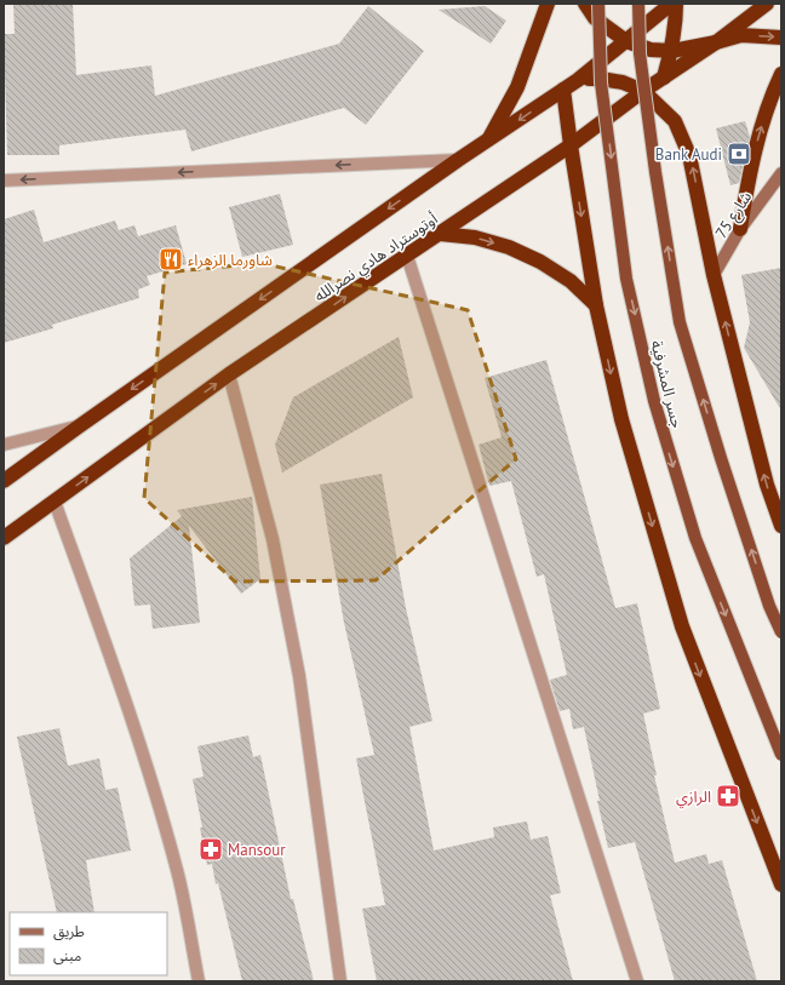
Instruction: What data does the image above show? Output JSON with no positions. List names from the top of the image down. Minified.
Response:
{"streets":{"highway":["أوتوستراد هادي نصرالله"],"main road":["جسر المشرفية"],"street":["شارع 75"]},"places":{"bank":["Bank Audi"],"restaurant":["شاورما الزهراء"],"pharmacy":["الرازي","Mansour"]},"legend":["طريق","مبنى"]}
